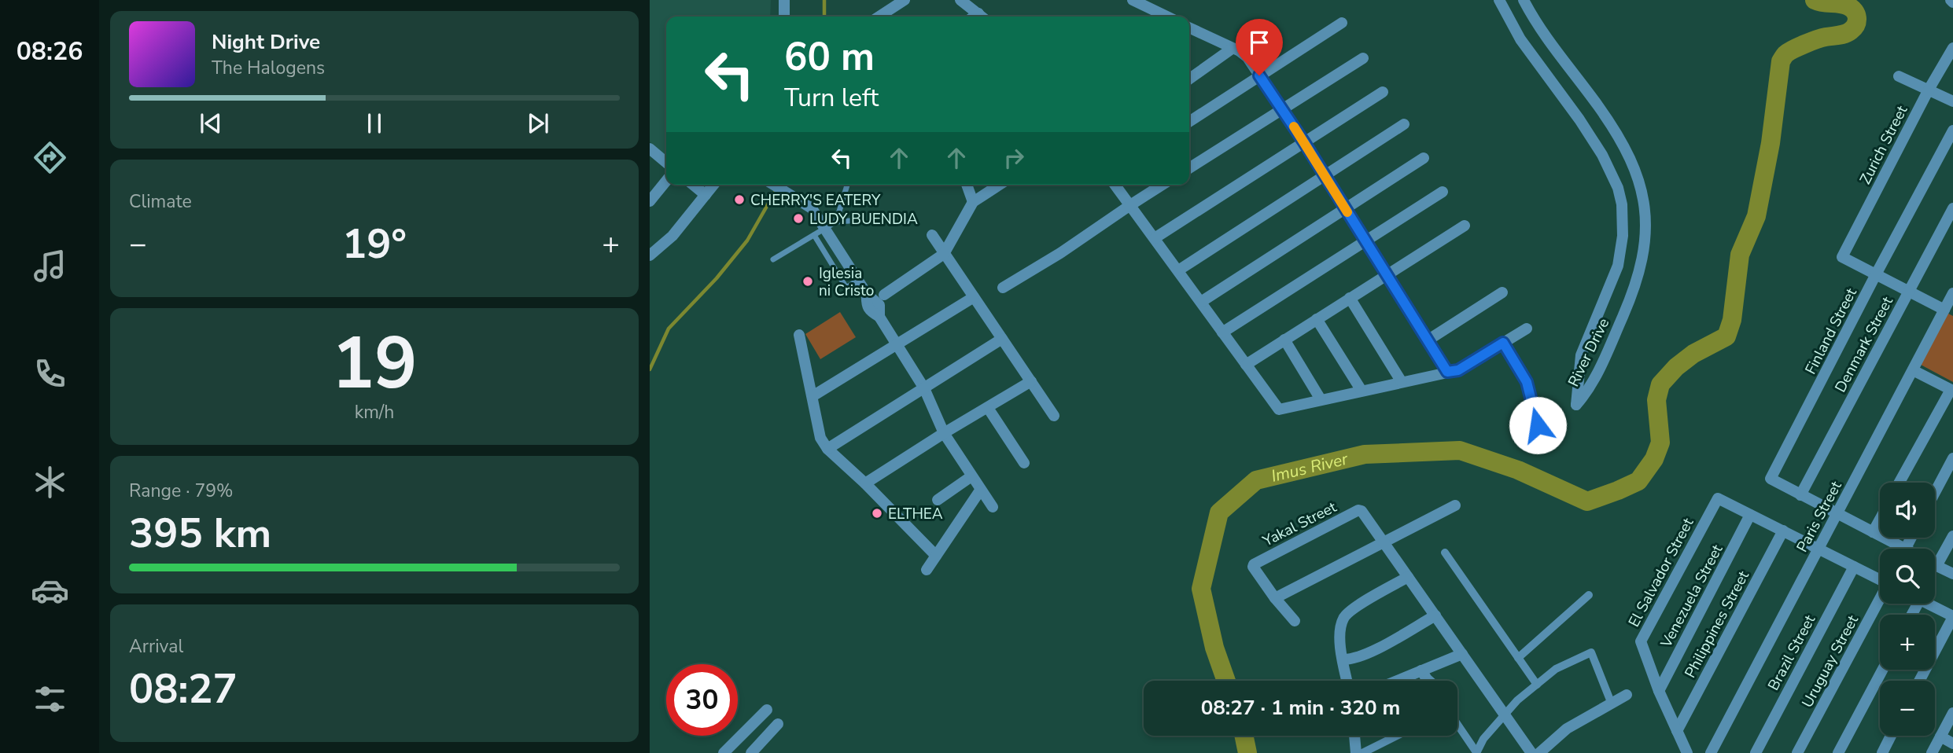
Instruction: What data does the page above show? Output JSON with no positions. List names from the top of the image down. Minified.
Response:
{"streets":{"street":["Zurich Street","Finland Street","Denmark Street","River Drive","Paris Street","Yakal Street","El Salvador Street","Venezuela Street","Philippines Street","Brazil Street","Uruguay Street"]},"crossings":[["Zurich Street","Finland Street"],["Finland Street","Denmark Street"],["Finland Street","Paris Street"],["El Salvador Street","Venezuela Street"],["El Salvador Street","Philippines Street"]],"water":["Imus River"],"places":["CHERRY'S EATERY","LUDY BUENDIA","Iglesia ni Cristo","ELTHEA"],"page":{"tabs":"08:26","turn":["60 m","Turn left"],"song":["Night Drive","The Halogens"],"tile":["Climate",["19","km/h"],["Range · 79%","395 km"],["Arrival","08:27"]],"heat":["−","19°","+"],"map_buttons":["+","−"],"limit":"30","trip":"08:27 · 1 min · 320 m"}}
